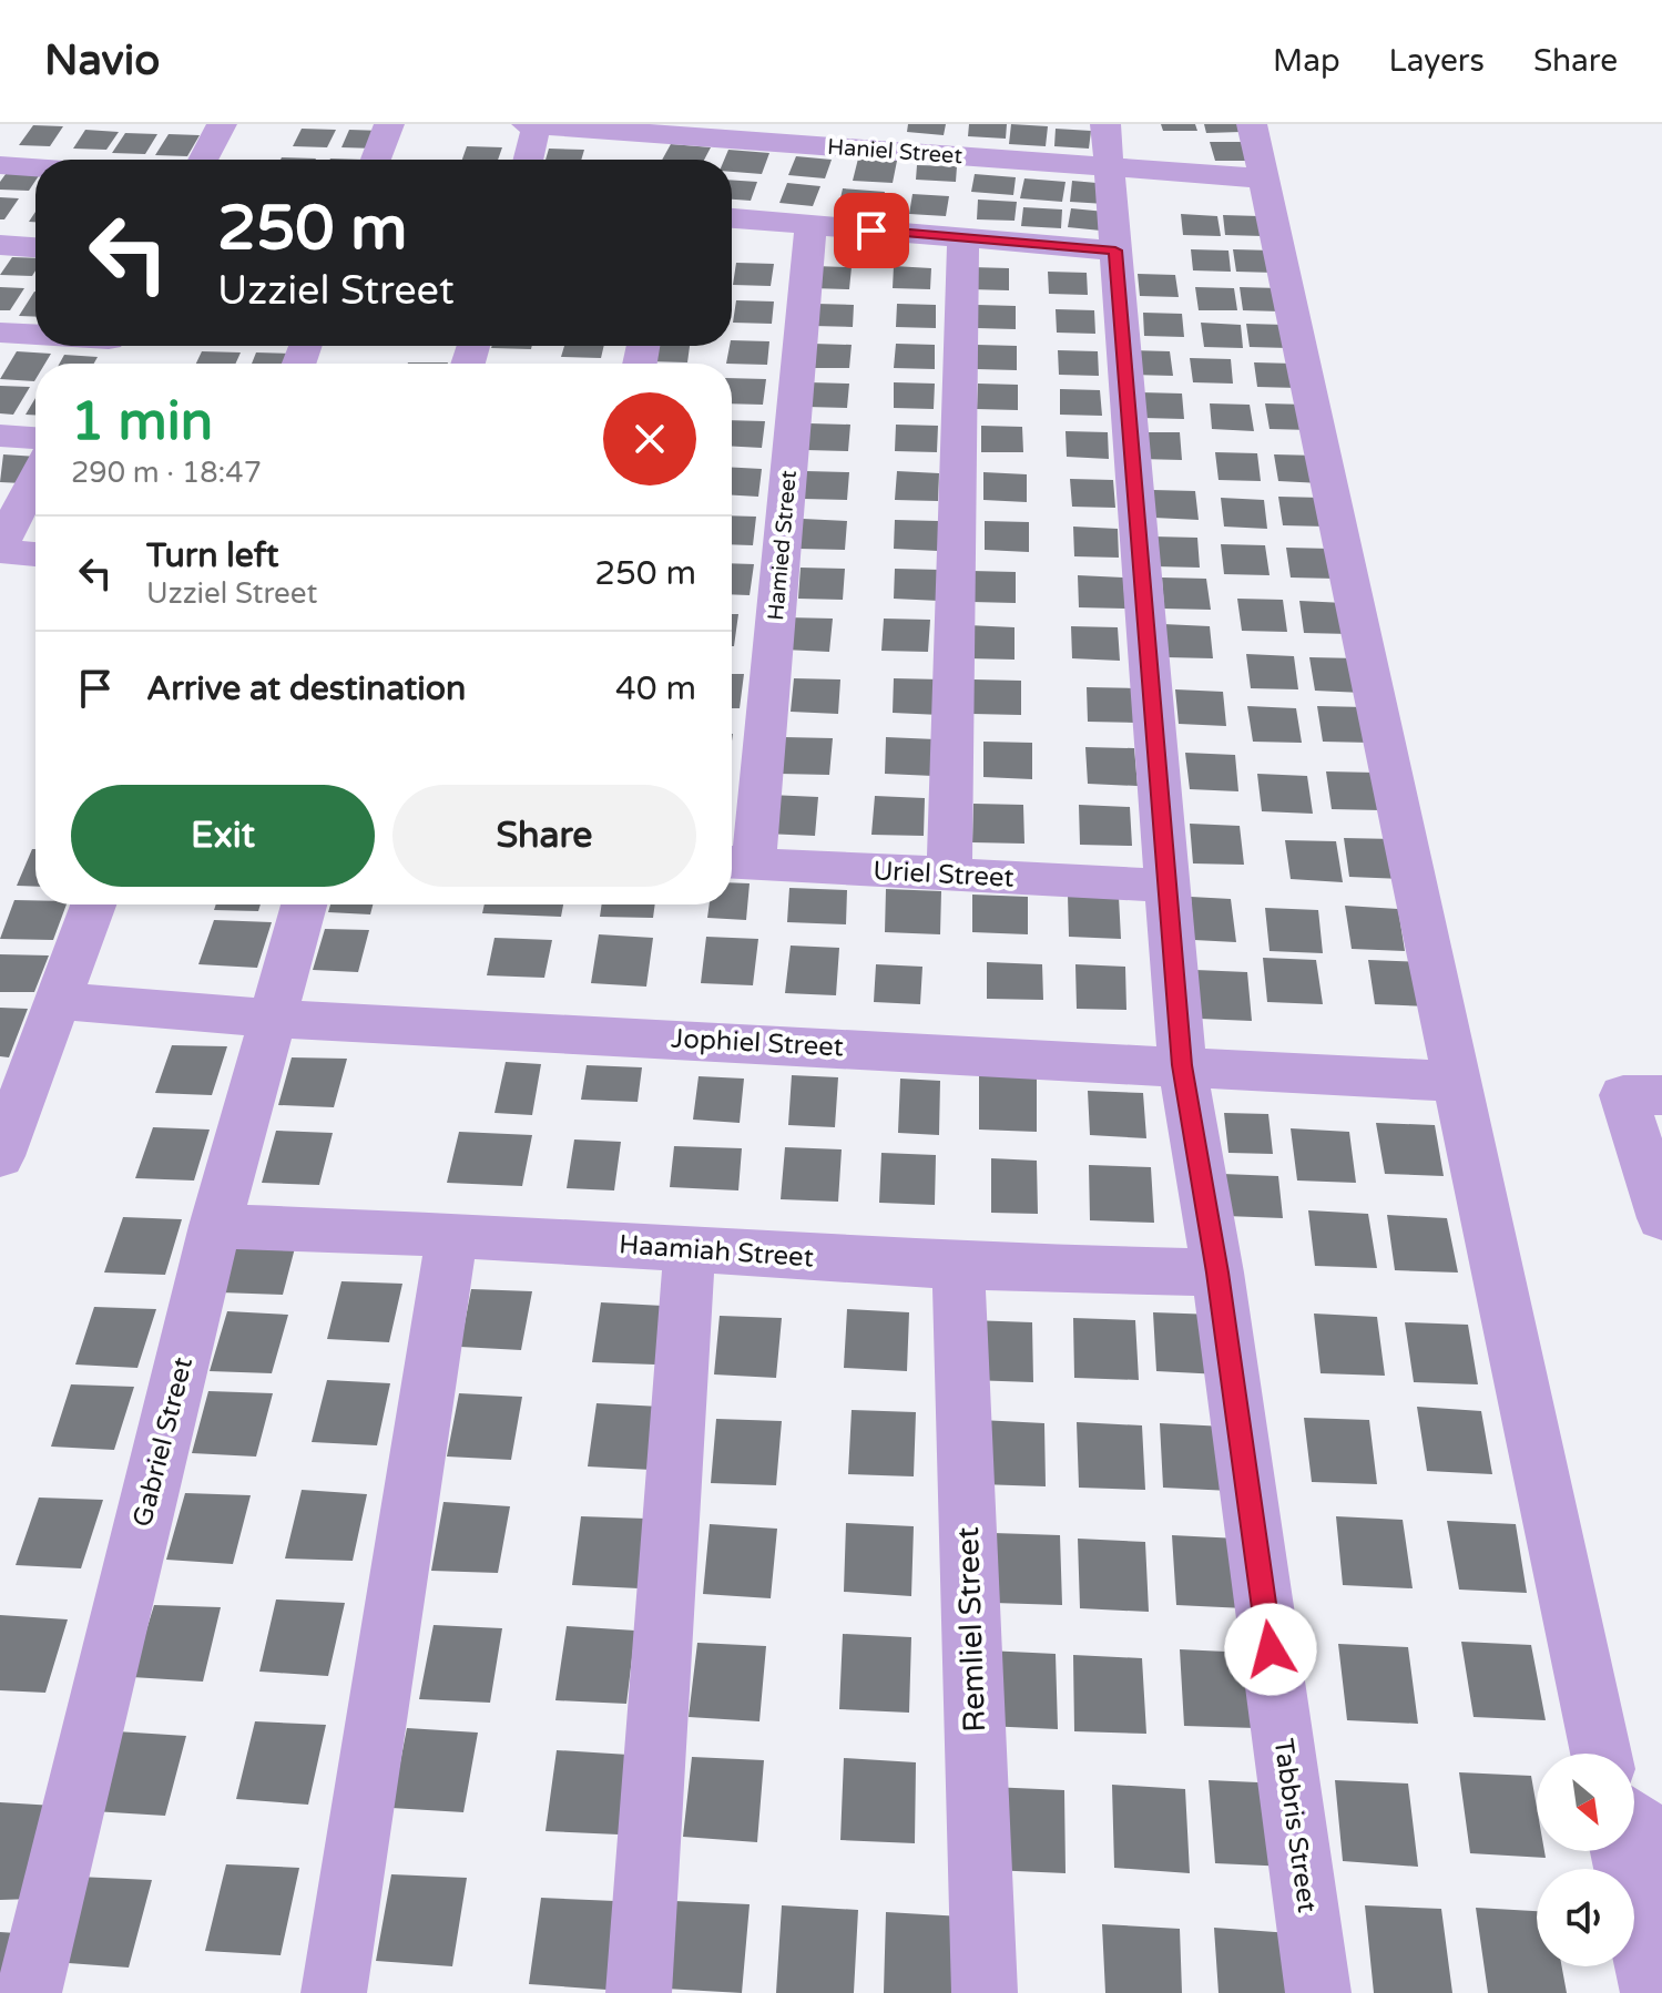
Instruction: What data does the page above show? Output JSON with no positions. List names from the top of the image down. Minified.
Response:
{"streets":{"street":["Haniel Street","Hamied Street","Uriel Street","Jophiel Street","Haamiah Street","Gabriel Street","Remliel Street","Tabbris Street"]},"crossings":[["Haniel Street","Tabbris Street"],["Hamied Street","Uriel Street"],["Uriel Street","Tabbris Street"],["Jophiel Street","Gabriel Street"],["Jophiel Street","Tabbris Street"],["Haamiah Street","Gabriel Street"],["Haamiah Street","Remliel Street"],["Haamiah Street","Tabbris Street"]],"north":"bottom right","page":{"header":"Navio","nav":["Map","Layers","Share"],"turn":["250 m","Uzziel Street"],"heading":["1 min","290 m · 18:47"],"list":[{"name":"Turn left","note":"Uzziel Street","value":"250 m"},{"name":"Arrive at destination","value":"40 m"}],"buttons":["Exit","Share"]}}
